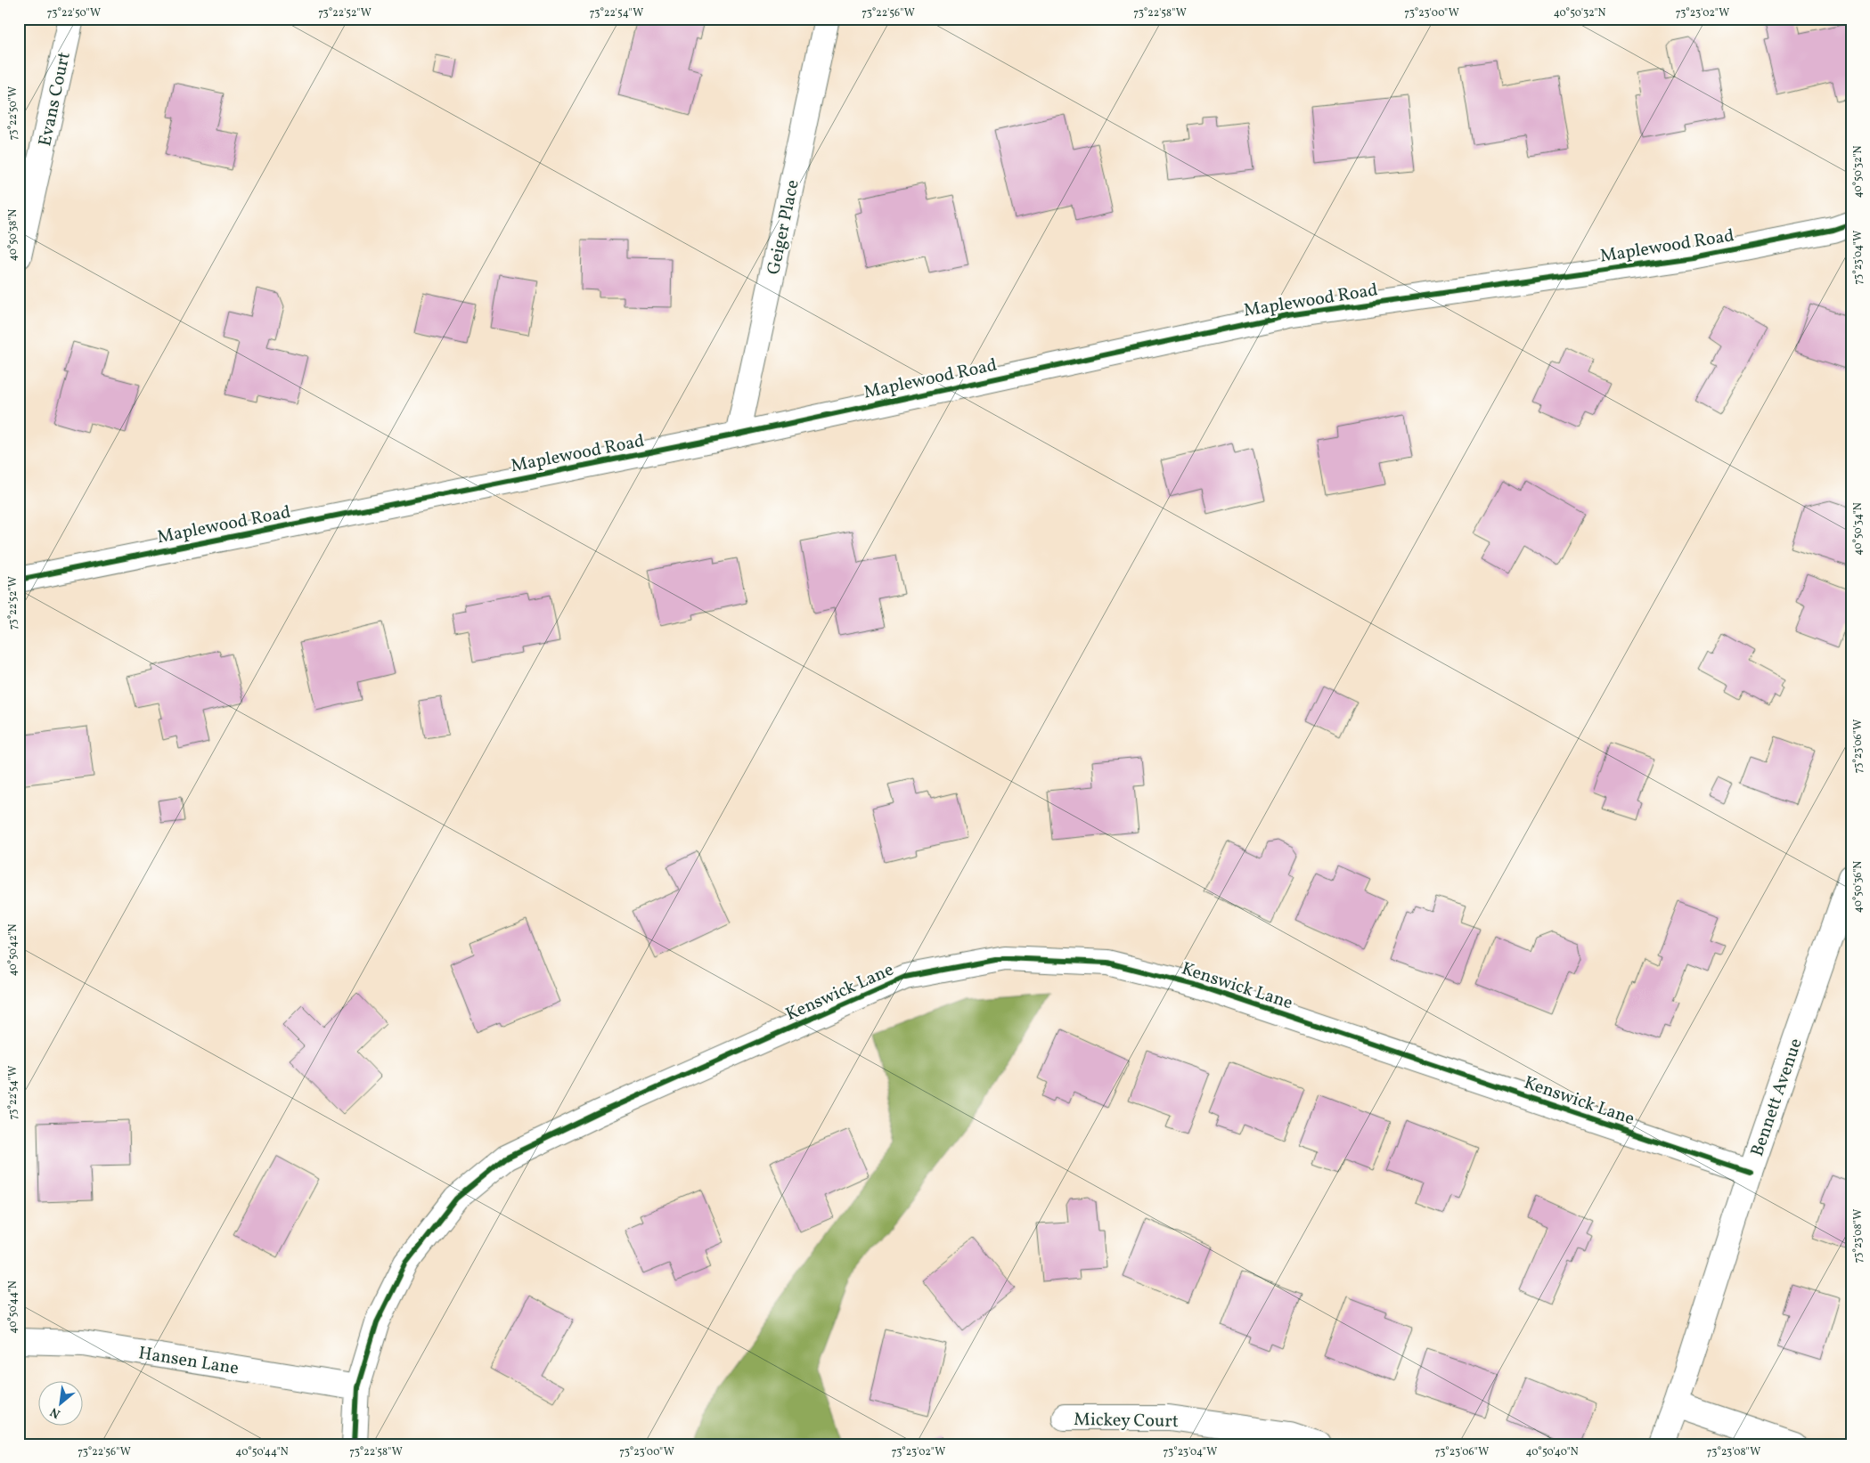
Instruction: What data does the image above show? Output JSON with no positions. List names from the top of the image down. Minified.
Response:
{"streets":{"street":["Evans Court","Geiger Place","Maplewood Road","Kenswick Lane","Bennett Avenue","Hansen Lane","Mickey Court"]},"crossings":[["Geiger Place","Maplewood Road"],["Kenswick Lane","Bennett Avenue"],["Kenswick Lane","Hansen Lane"]],"north":"bottom left","coordinates":["73°22'50\"W","73°22'52\"W","73°22'54\"W","73°22'56\"W","73°22'58\"W","73°23'00\"W","40°50'32\"N","73°23'02\"W","40°50'38\"N","73°23'04\"W","40°50'34\"N","73°23'06\"W","40°50'36\"N","40°50'42\"N","73°23'08\"W","40°50'44\"N","40°50'40\"N"]}
